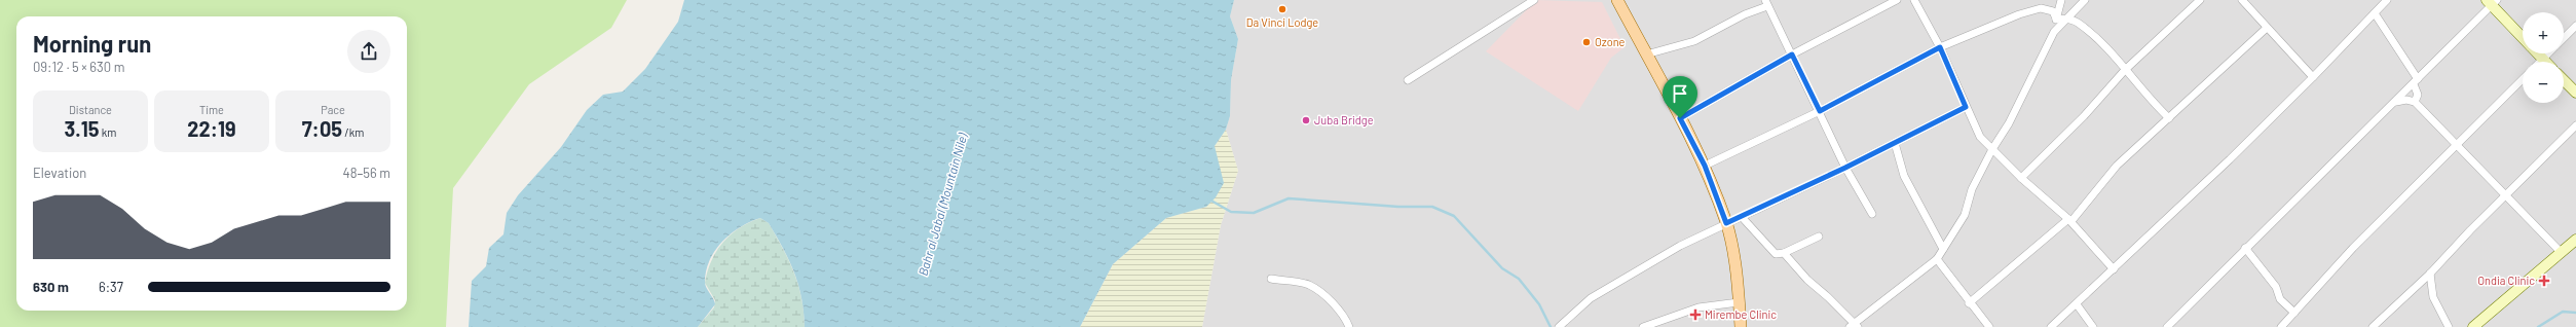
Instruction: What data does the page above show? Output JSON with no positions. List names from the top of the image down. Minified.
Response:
{"water":["Bahr al Jabal (Mountain Nile)"],"places":{"other":["Da Vinci Lodge","Ozone","Juba Bridge"],"health":["Ondia Clinic","Mirembe Clinic"]},"page":{"map_buttons":["+","−"],"heading":["Morning run","09:12 · 5 × 630 m"],"stats":[["Distance","3.15 km"],["Time","22:19"],["Pace","7:05 /km"]],"chart":["Elevation","48–56 m"],"list":[{"name":"630 m","note":"6:37"}]}}
